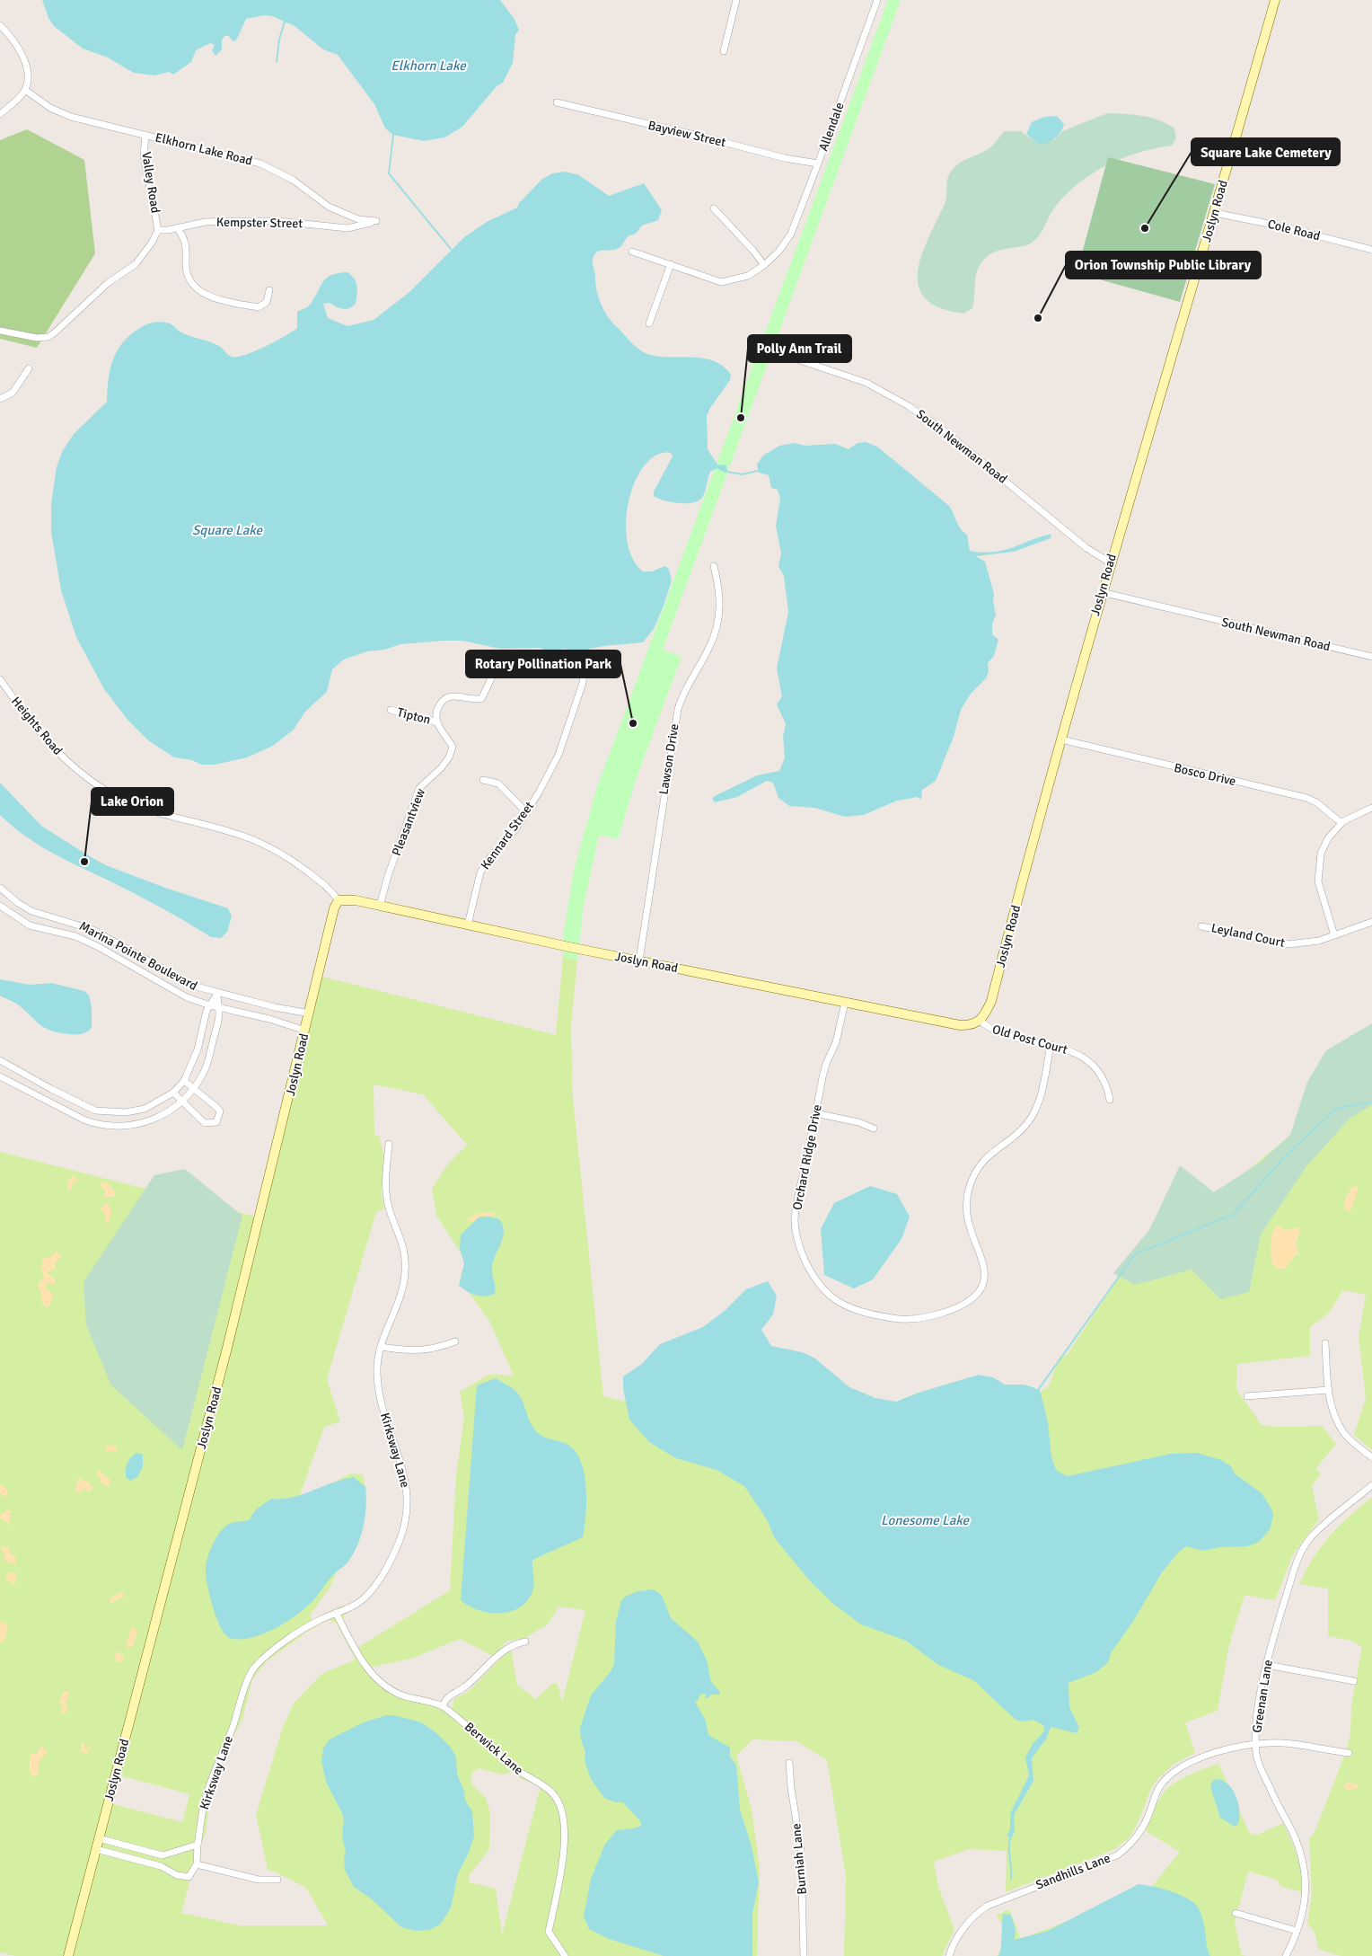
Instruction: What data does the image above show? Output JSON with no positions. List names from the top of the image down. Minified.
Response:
{"streets":{"street":["Allendale","Bayview Street","Elkhorn Lake Road","Valley Road","Joslyn Road","Kempster Street","Cole Road","South Newman Road","Tipton","Heights Road","Lawson Drive","Bosco Drive","Pleasantview","Kennard Street","Leyland Court","Marina Pointe Boulevard","Old Post Court","Orchard Ridge Drive","Kirksway Lane","Greenan Lane","Berwick Lane","Burniah Lane","Sandhills Lane"]},"crossings":[["Allendale","Bayview Street"],["Elkhorn Lake Road","Valley Road"],["Elkhorn Lake Road","Kempster Street"],["Valley Road","Kempster Street"],["Joslyn Road","Cole Road"],["Joslyn Road","South Newman Road"],["Joslyn Road","Heights Road"],["Joslyn Road","Lawson Drive"],["Joslyn Road","Bosco Drive"],["Joslyn Road","Pleasantview"],["Joslyn Road","Kennard Street"],["Joslyn Road","Marina Pointe Boulevard"],["Joslyn Road","Old Post Court"],["Joslyn Road","Orchard Ridge Drive"],["Tipton","Pleasantview"],["Tipton","Kennard Street"],["Pleasantview","Kennard Street"],["Old Post Court","Orchard Ridge Drive"],["Kirksway Lane","Berwick Lane"],["Greenan Lane","Sandhills Lane"]],"water":["Elkhorn Lake","Square Lake","Lonesome Lake"],"places":["Square Lake Cemetery","Orion Township Public Library","Polly Ann Trail","Rotary Pollination Park","Lake Orion"]}
